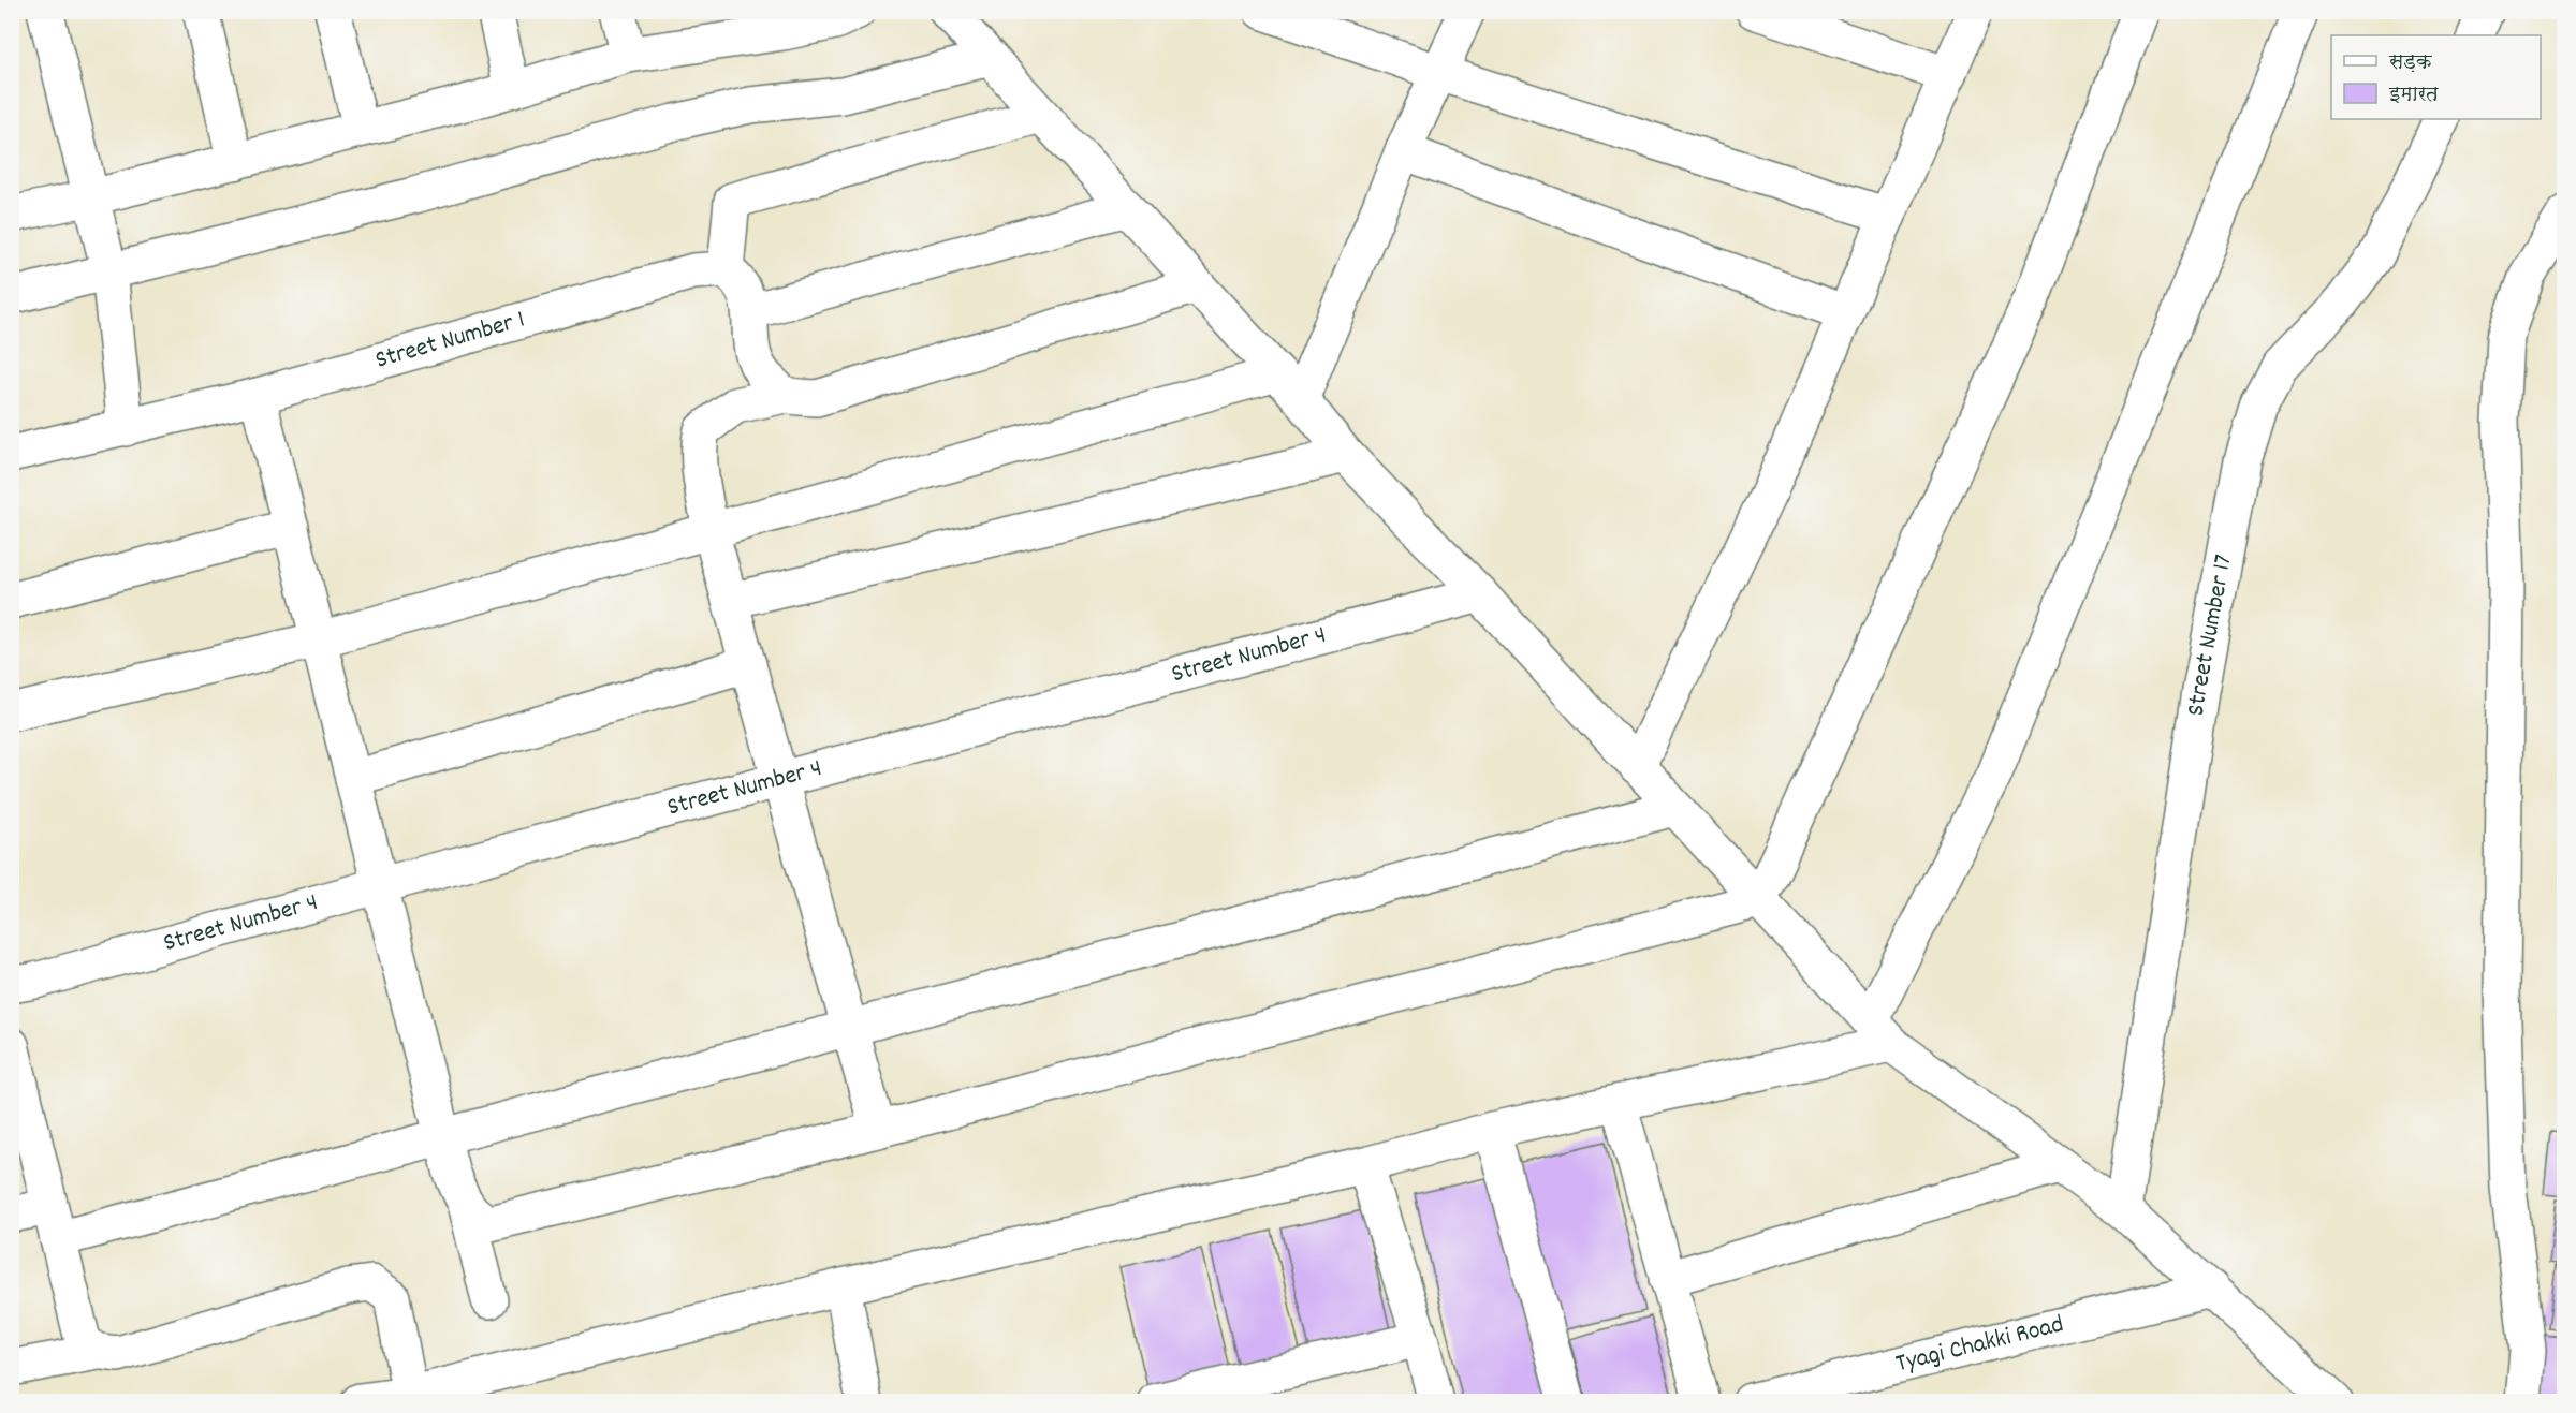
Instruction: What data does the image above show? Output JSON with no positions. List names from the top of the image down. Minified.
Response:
{"streets":{"street":["Street Number 1","Street Number 17","Street Number 4","Tyagi Chakki Road"]},"legend":["सड़क","इमारत"]}
